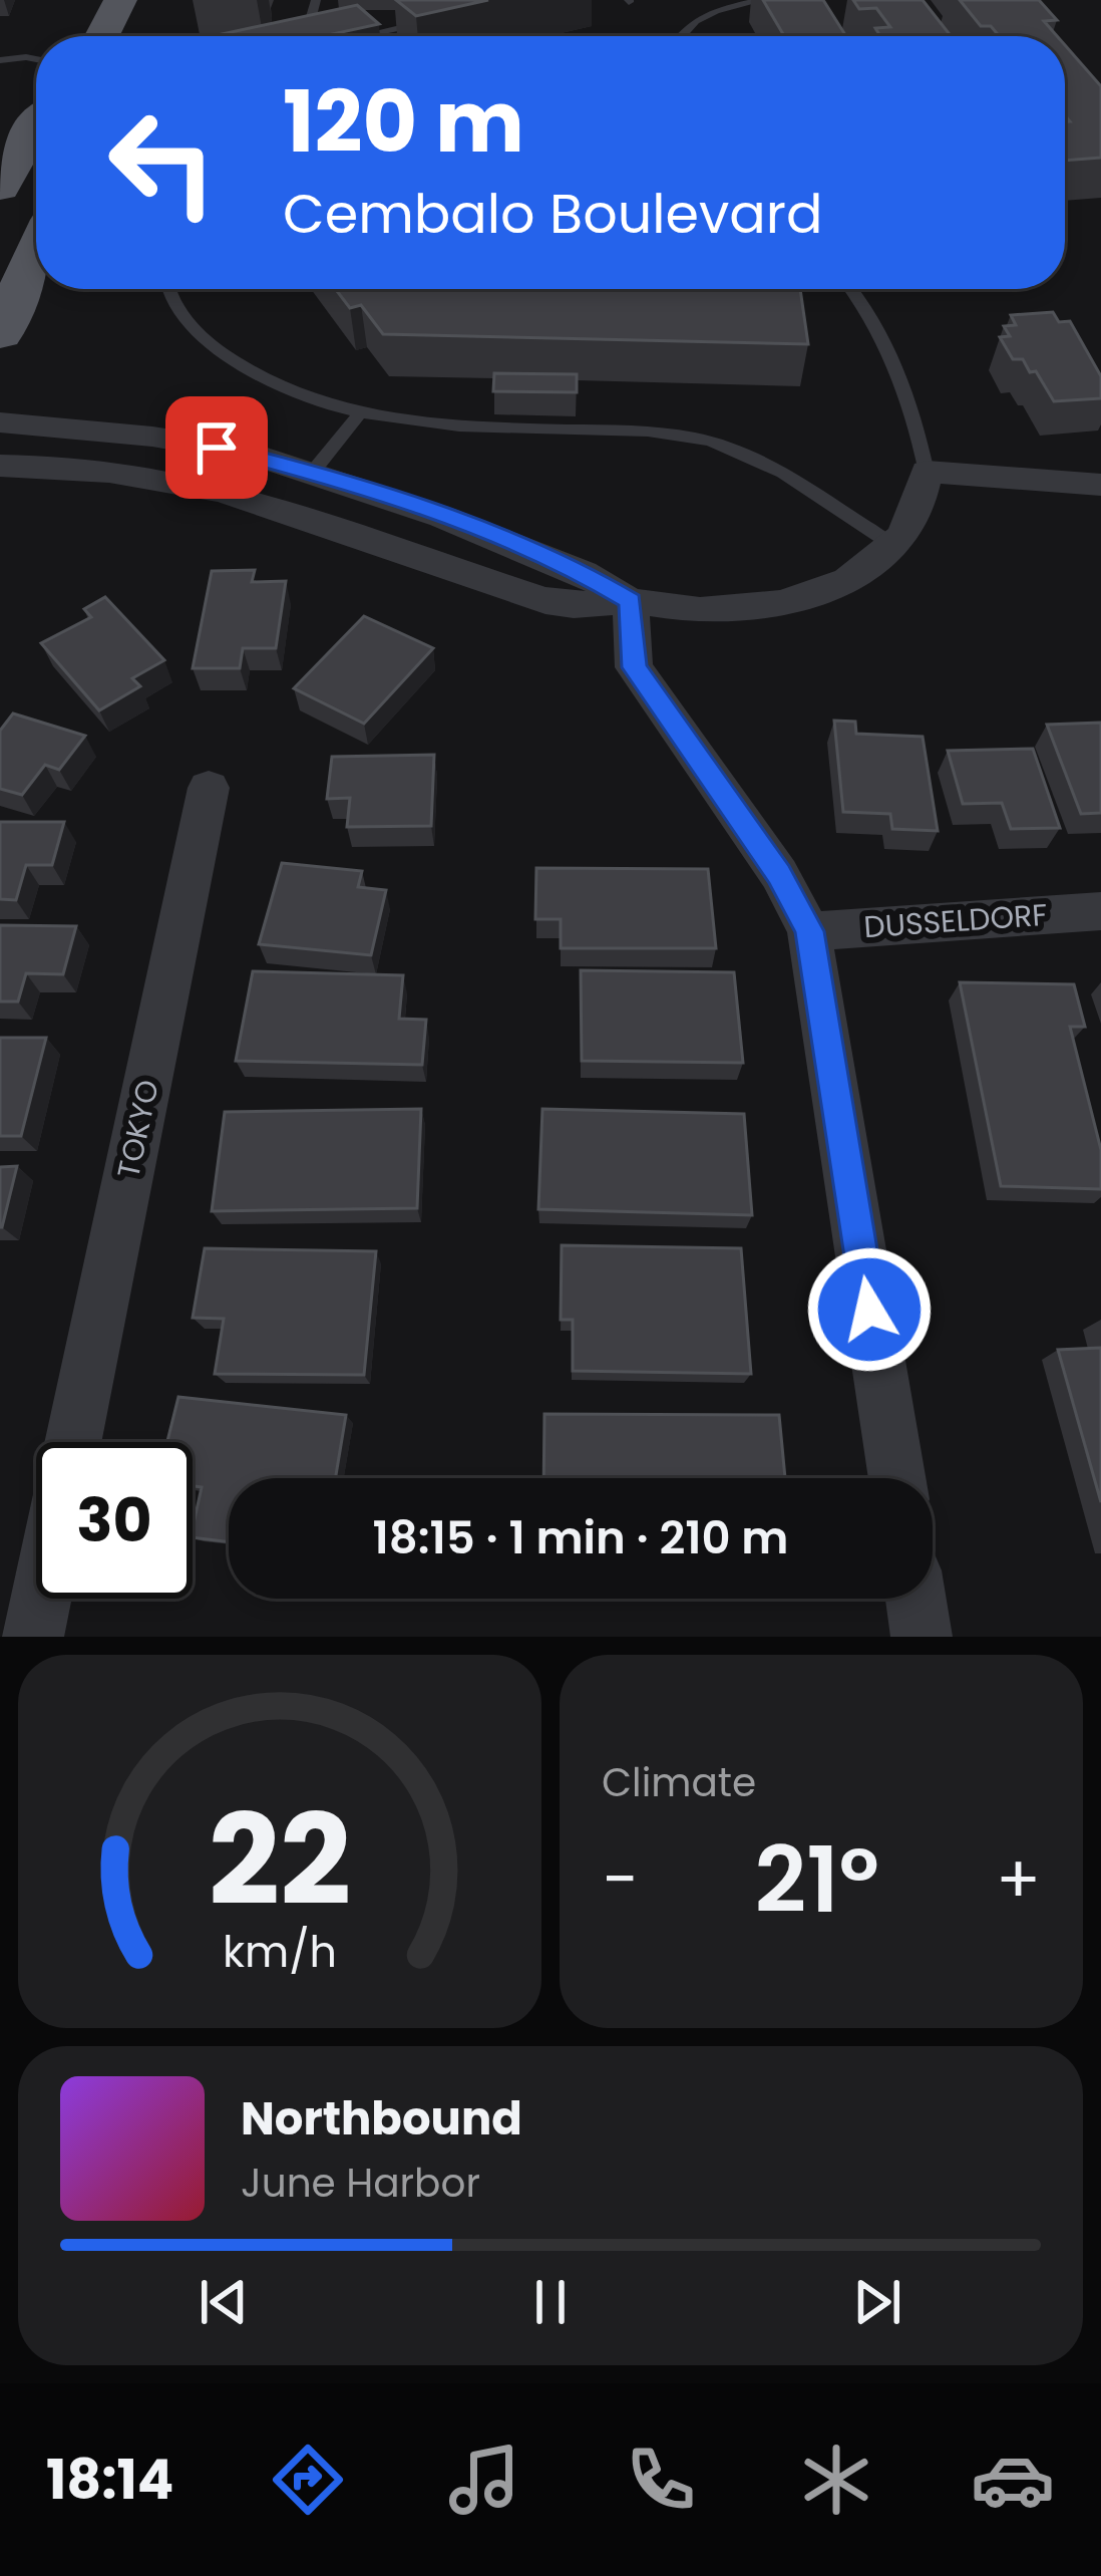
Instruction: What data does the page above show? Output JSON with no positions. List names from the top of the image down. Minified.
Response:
{"streets":{"street":["DUSSELDORF","TOKYO"]},"page":{"turn":["120 m","Cembalo Boulevard"],"limit":"30","trip":"18:15 · 1 min · 210 m","tile":"Climate","heat":["−","21°","+"],"song":["Northbound","June Harbor"],"tabs":"18:14","gauge":["22","km/h"]}}
